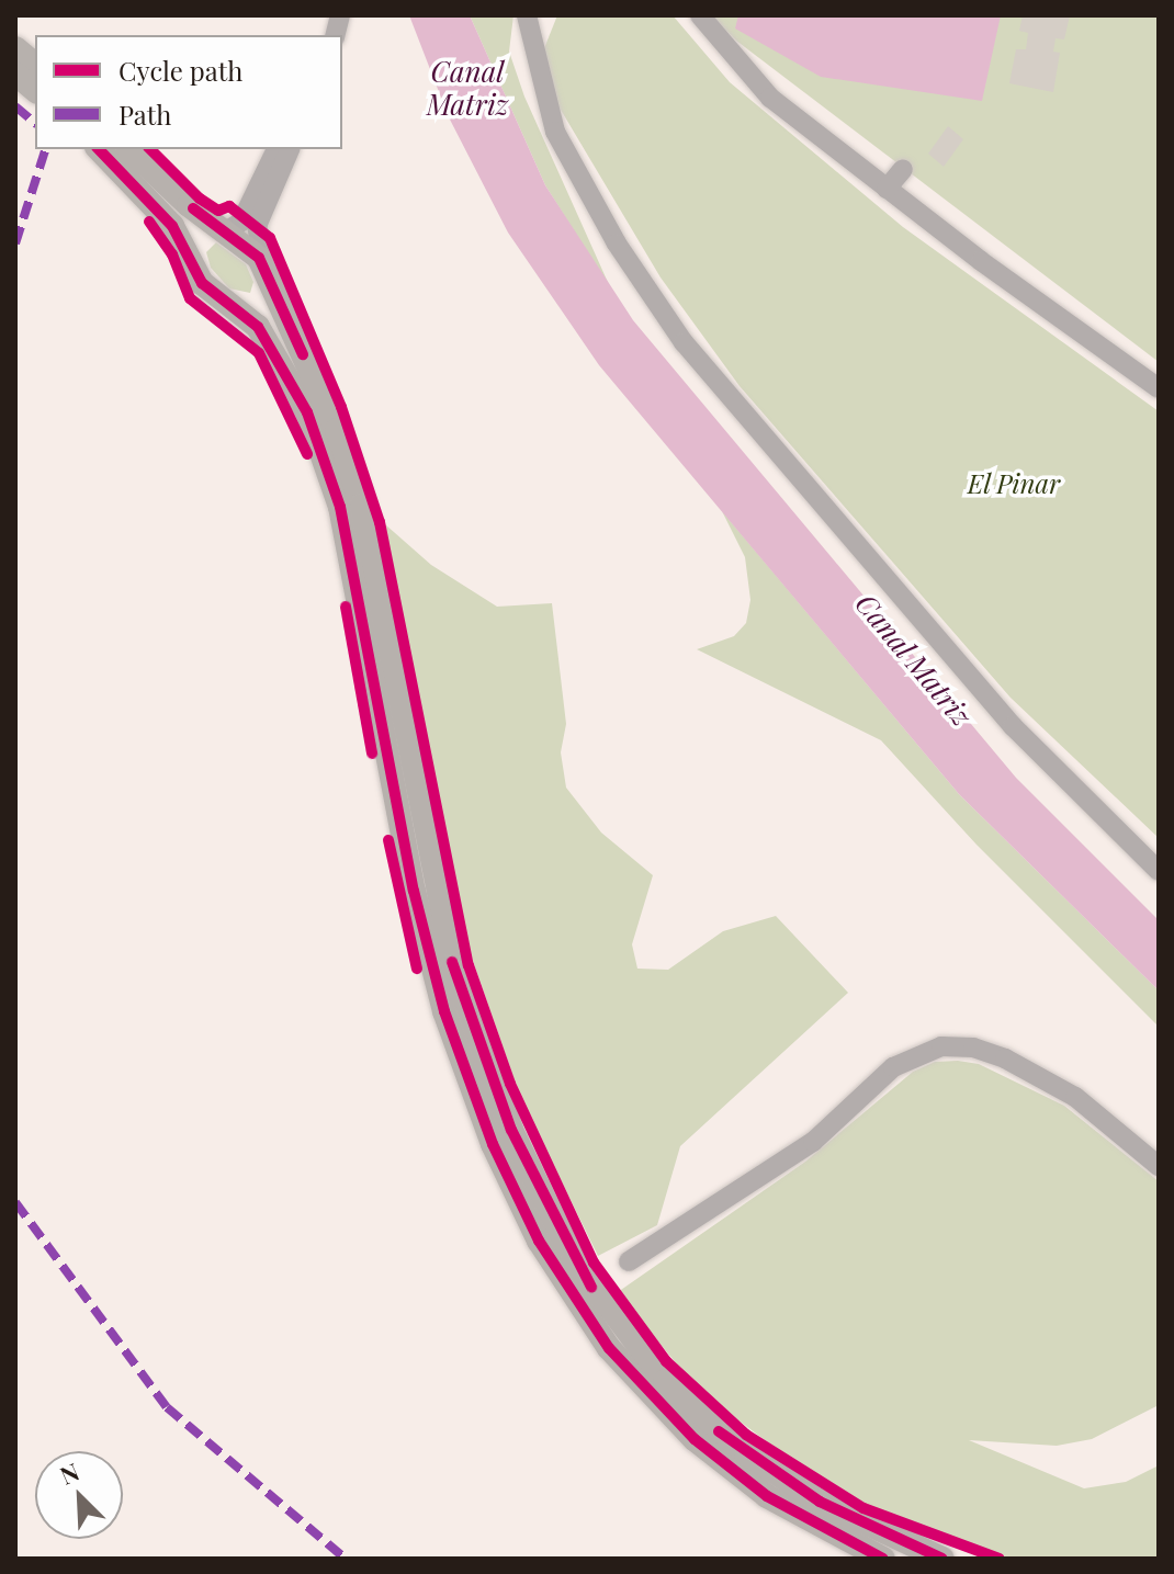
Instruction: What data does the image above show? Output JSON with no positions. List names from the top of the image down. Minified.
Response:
{"water":["Canal Matriz"],"parks":["El Pinar"],"legend":["Cycle path","Path"],"north":"top left"}
